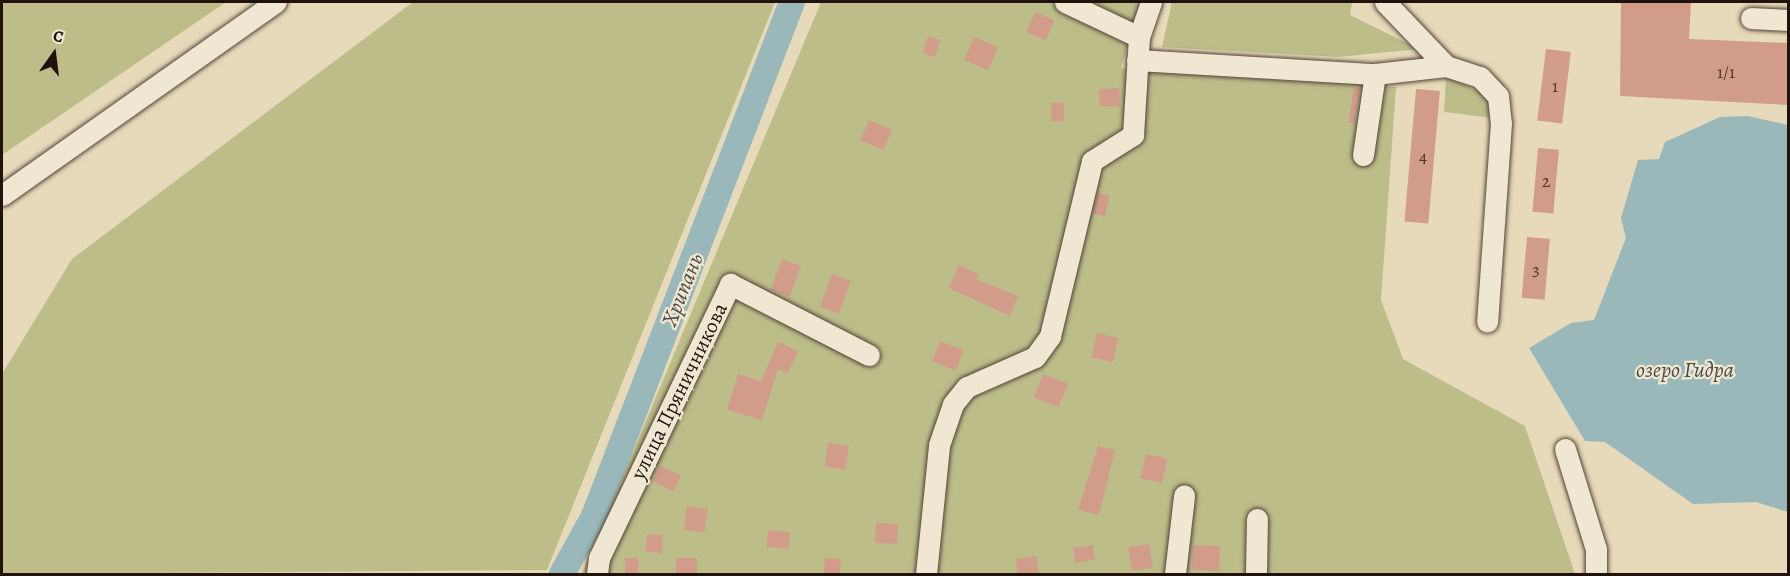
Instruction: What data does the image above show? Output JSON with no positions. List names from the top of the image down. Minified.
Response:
{"streets":{"street":["улица Пряничникова"]},"water":["Хрипань","озеро Гидра"],"house_numbers":["1/1","1","4","2","3"],"north":"top"}
